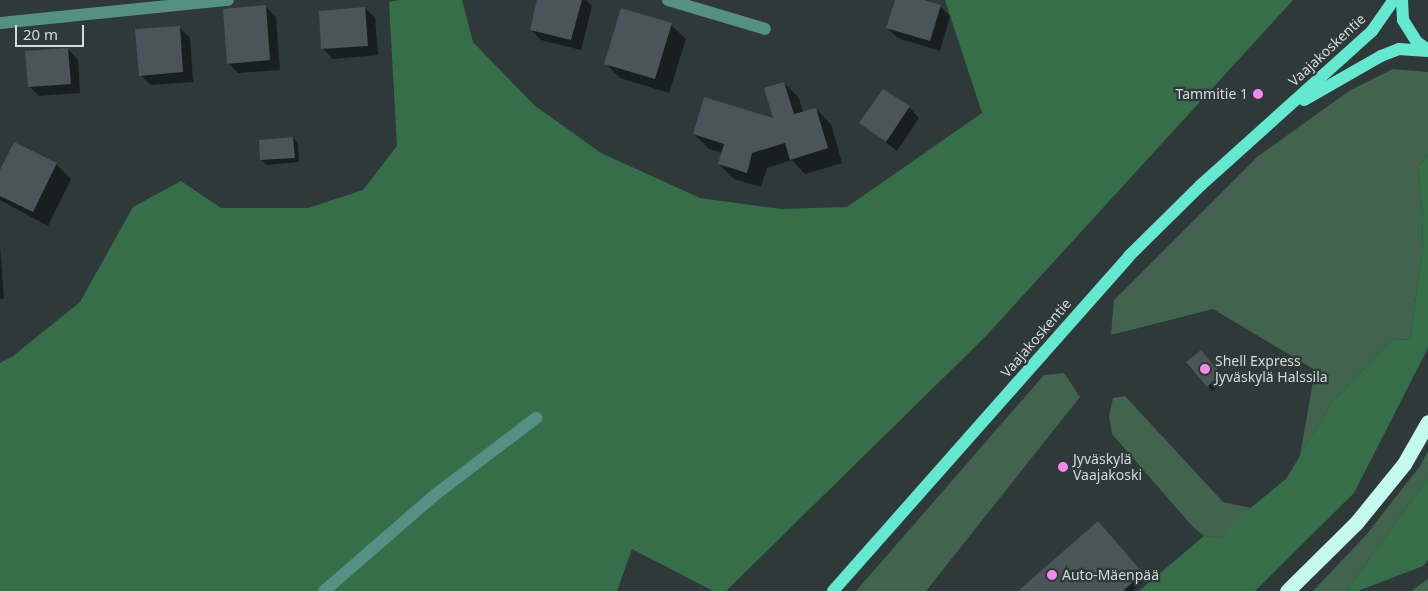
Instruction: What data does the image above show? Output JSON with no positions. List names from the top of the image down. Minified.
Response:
{"streets":{"main road":["Vaajakoskentie"]},"places":["Tammitie 1","Shell Express Jyväskylä Halssila","Jyväskylä Vaajakoski","Auto-Mäenpää"],"scale_bar":"20 m"}
